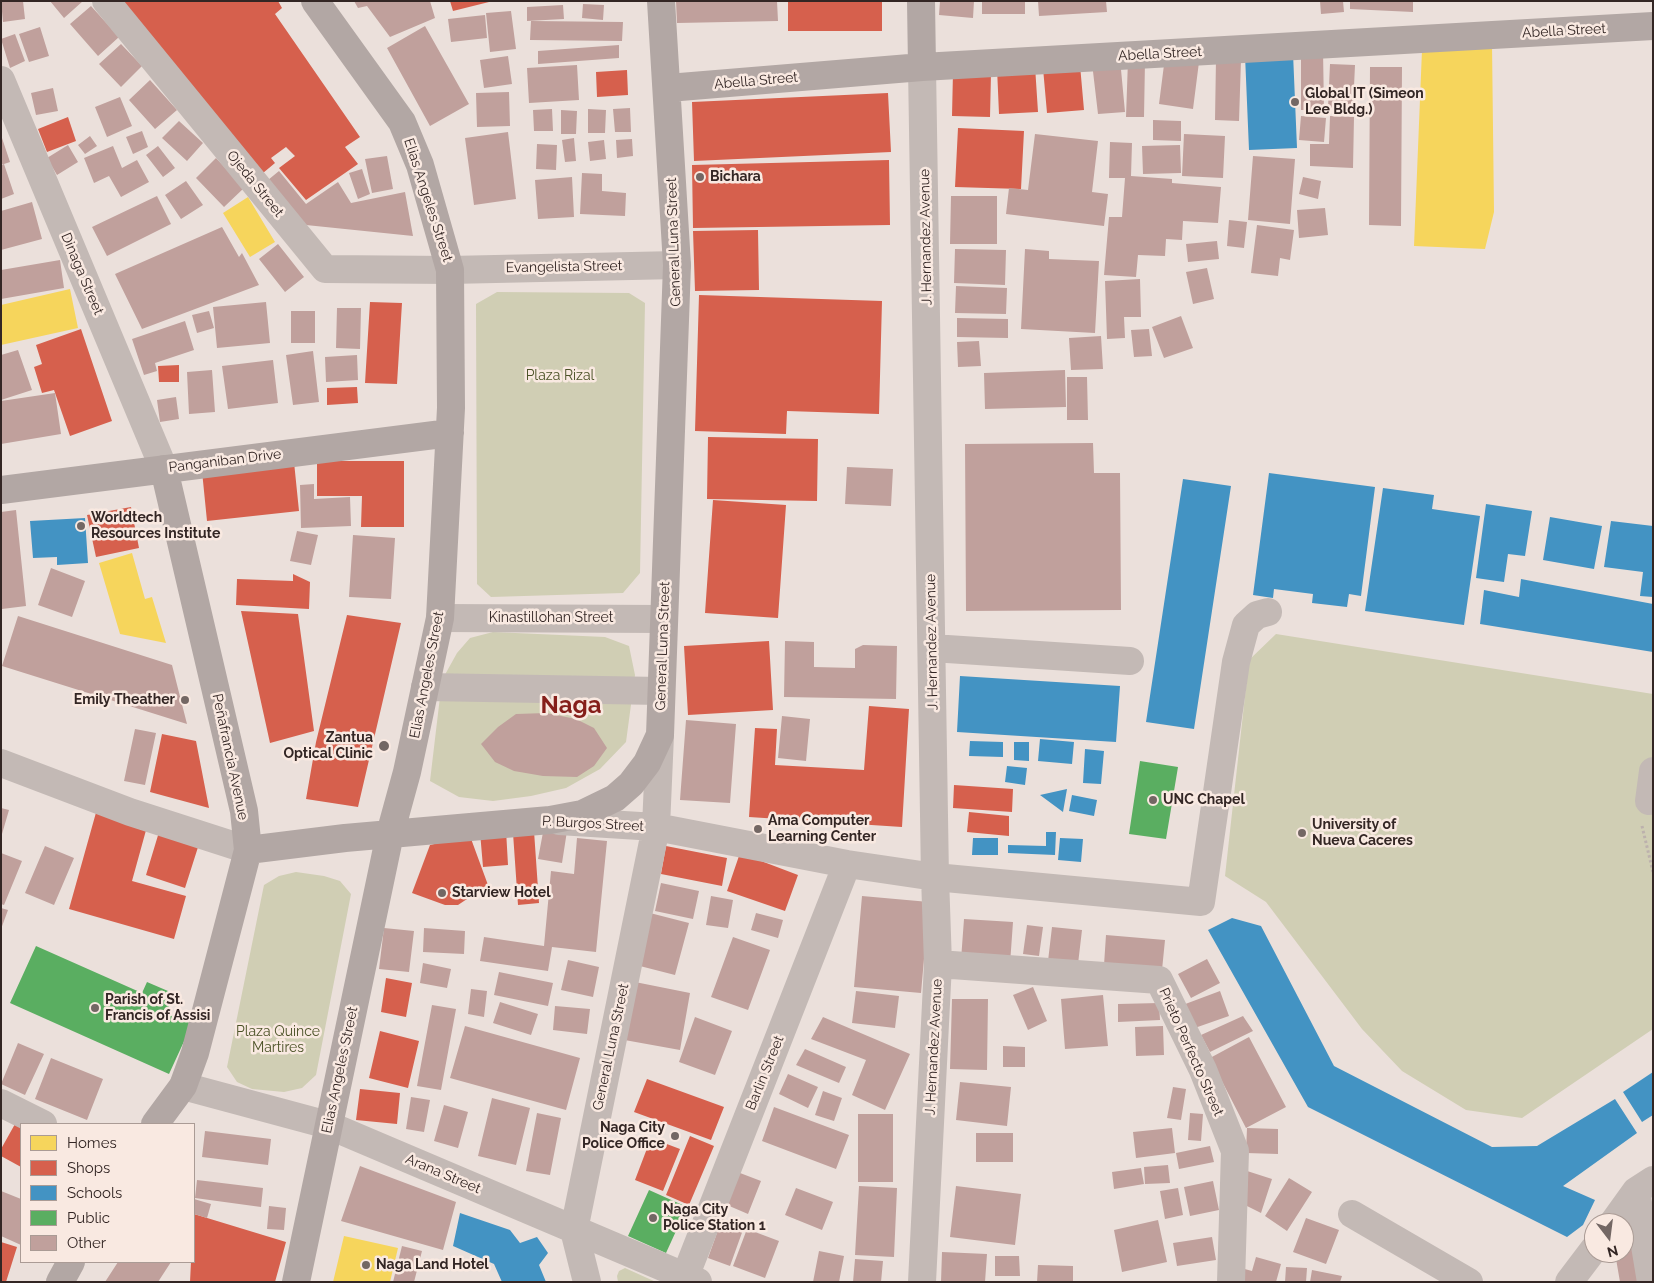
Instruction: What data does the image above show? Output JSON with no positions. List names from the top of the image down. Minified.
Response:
{"streets":{"main road":["Abella Street","Elias Angeles Street","J. Hernandez Avenue","General Luna Street","Panganiban Drive","Peñafrancia Avenue","P. Burgos Street"],"street":["Ojeda Street","Evangelista Street","Dinaga Street","Kinastillohan Street","Prieto Perfecto Street","Barlin Street","Arana Street"]},"crossings":[["Abella Street","J. Hernandez Avenue"],["Abella Street","General Luna Street"],["Ojeda Street","Elias Angeles Street"],["Ojeda Street","Evangelista Street"],["Elias Angeles Street","Evangelista Street"],["Elias Angeles Street","Panganiban Drive"],["Elias Angeles Street","Kinastillohan Street"],["Elias Angeles Street","P. Burgos Street"],["Elias Angeles Street","Arana Street"],["J. Hernandez Avenue","P. Burgos Street"],["J. Hernandez Avenue","Prieto Perfecto Street"],["General Luna Street","Evangelista Street"],["General Luna Street","Kinastillohan Street"],["General Luna Street","P. Burgos Street"],["General Luna Street","Arana Street"],["Dinaga Street","Panganiban Drive"],["Dinaga Street","Peñafrancia Avenue"],["Panganiban Drive","Peñafrancia Avenue"],["Peñafrancia Avenue","P. Burgos Street"],["Peñafrancia Avenue","Arana Street"],["P. Burgos Street","Barlin Street"],["Barlin Street","Arana Street"]],"districts":["Naga"],"parks":["Plaza Rizal","Plaza Quince Martires"],"places":["Global IT (Simeon Lee Bldg.)","Bichara","Worldtech Resources Institute","Emily Theather","Zantua Optical Clinic","UNC Chapel","Ama Computer Learning Center","University of Nueva Caceres","Starview Hotel","Parish of St. Francis of Assisi","Naga City Police Office","Naga City Police Station 1","Naga Land Hotel"],"legend":["Homes","Shops","Schools","Public","Other"],"north":"bottom"}
